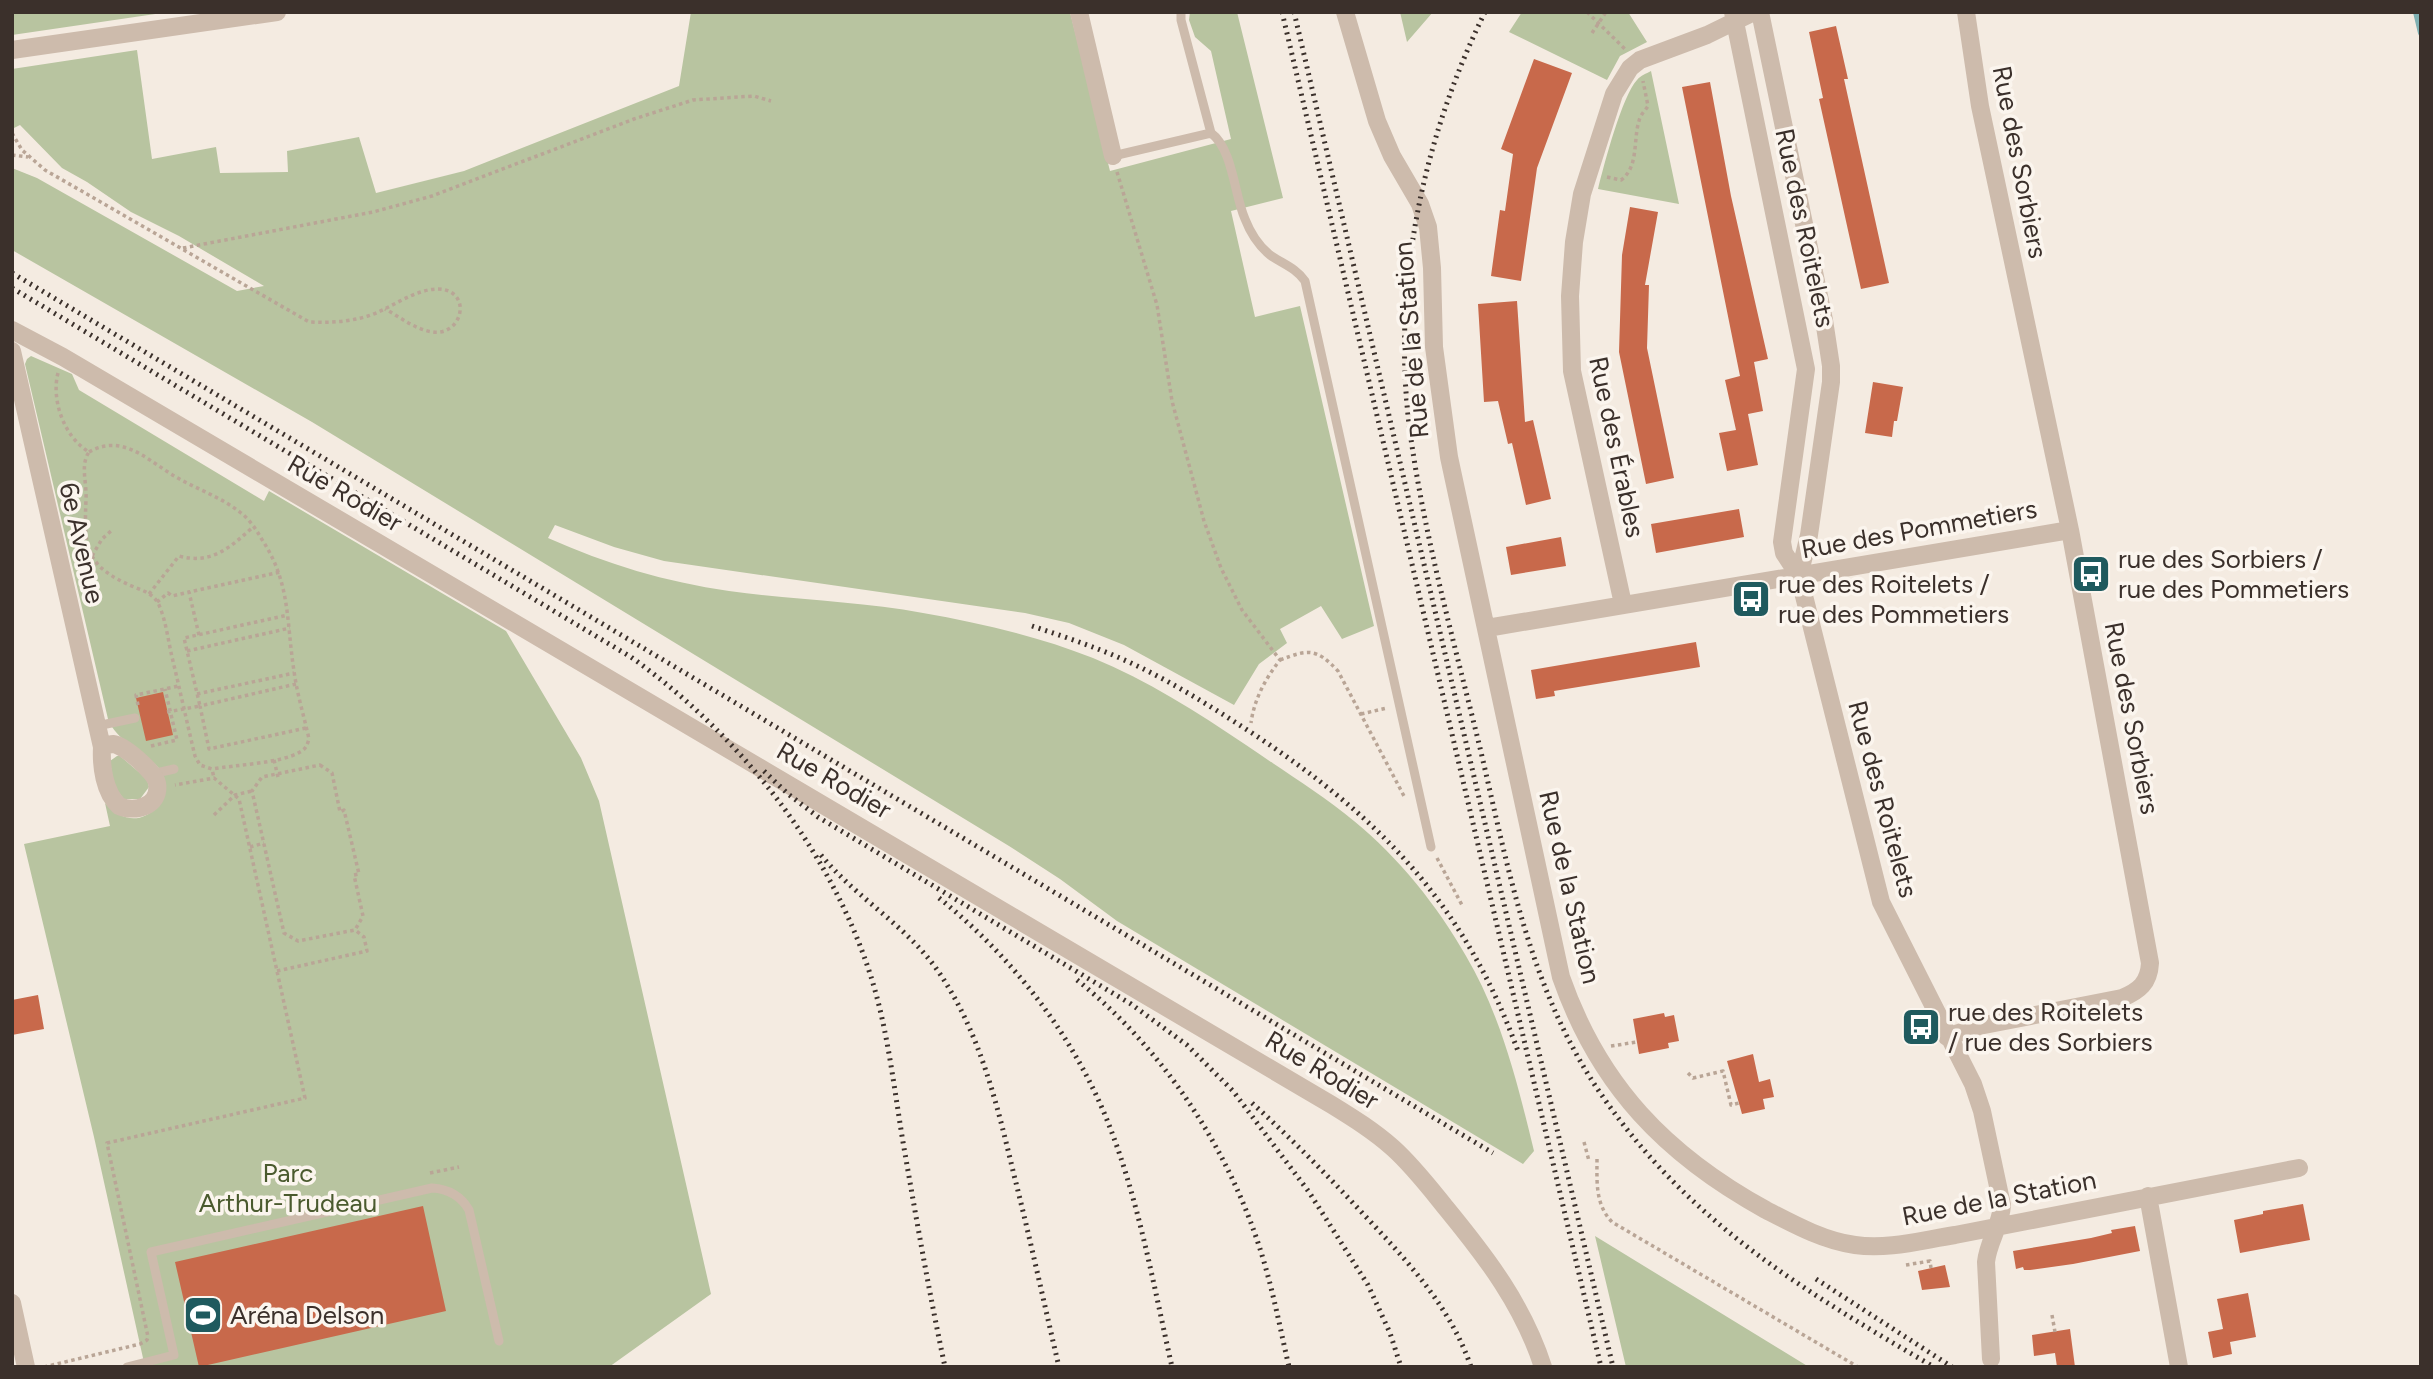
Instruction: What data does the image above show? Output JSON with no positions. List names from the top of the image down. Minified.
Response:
{"streets":{"street":["Rue des Sorbiers","Rue des Roitelets","Rue de la Station","Rue des Érables","Rue Rodier","Rue des Pommetiers","6e Avenue"]},"crossings":[["Rue des Sorbiers","Rue des Roitelets"],["Rue des Sorbiers","Rue des Pommetiers"],["Rue des Roitelets","Rue de la Station"],["Rue des Roitelets","Rue des Érables"],["Rue des Roitelets","Rue des Pommetiers"],["Rue de la Station","Rue des Pommetiers"],["Rue des Érables","Rue des Pommetiers"]],"parks":["Parc Arthur-Trudeau"],"places":{"bus stop":["rue des Sorbiers / rue des Pommetiers","rue des Roitelets / rue des Pommetiers","rue des Roitelets / rue des Sorbiers"],"sports":["Aréna Delson"]}}
